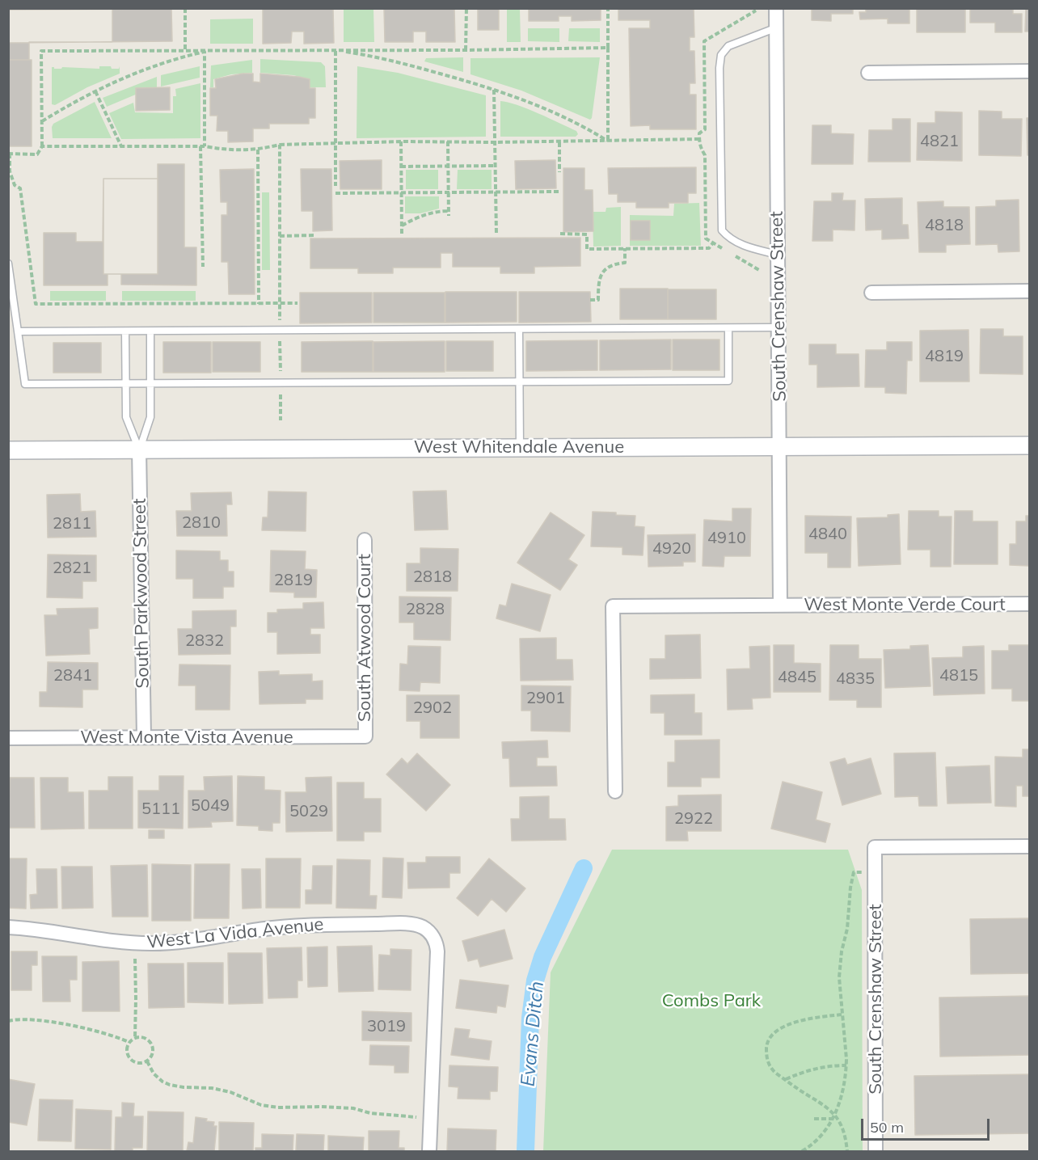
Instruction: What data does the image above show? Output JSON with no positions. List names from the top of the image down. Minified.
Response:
{"streets":{"street":["South Crenshaw Street","West Whitendale Avenue","South Parkwood Street","West Monte Verde Court","South Atwood Court","West Monte Vista Avenue","West La Vida Avenue"]},"crossings":[["South Crenshaw Street","West Whitendale Avenue"],["South Crenshaw Street","West Monte Verde Court"],["West Whitendale Avenue","South Parkwood Street"],["South Parkwood Street","West Monte Vista Avenue"],["South Atwood Court","West Monte Vista Avenue"]],"water":["Evans Ditch"],"parks":["Combs Park"],"house_numbers":["4821","4818","4819","2810","2811","4840","4910","4920","2821","2818","2819","2828","2832","2841","4815","4845","4835","2901","2902","5049","5111","5029","2922","3019"],"scale_bar":"50 m"}
